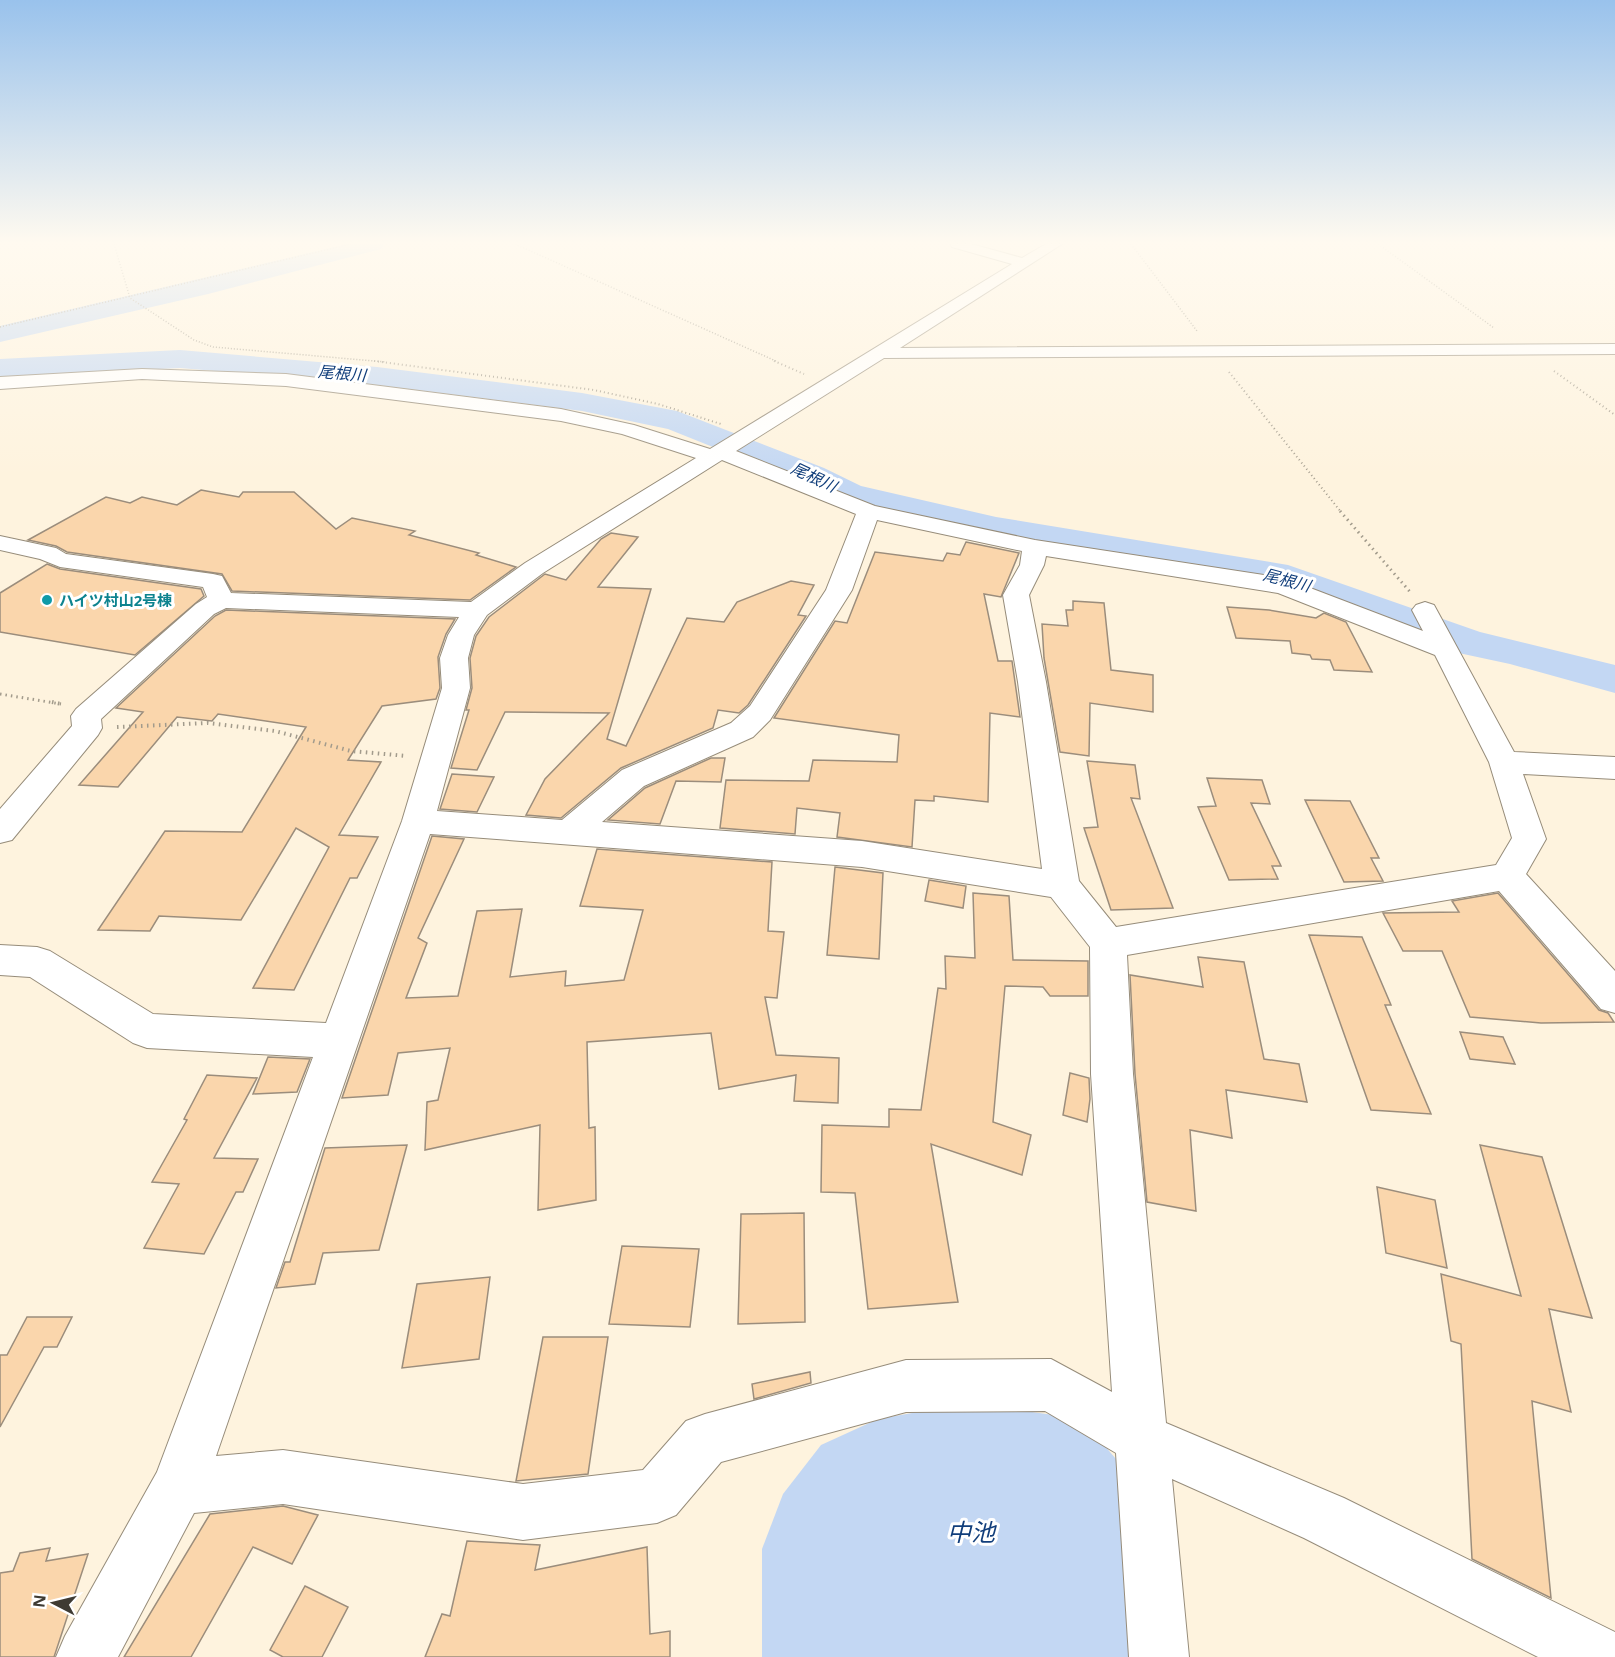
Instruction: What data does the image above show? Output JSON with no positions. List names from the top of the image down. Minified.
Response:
{"water":["尾根川","中池"],"places":["ハイツ村山2号棟"],"north":"left"}
